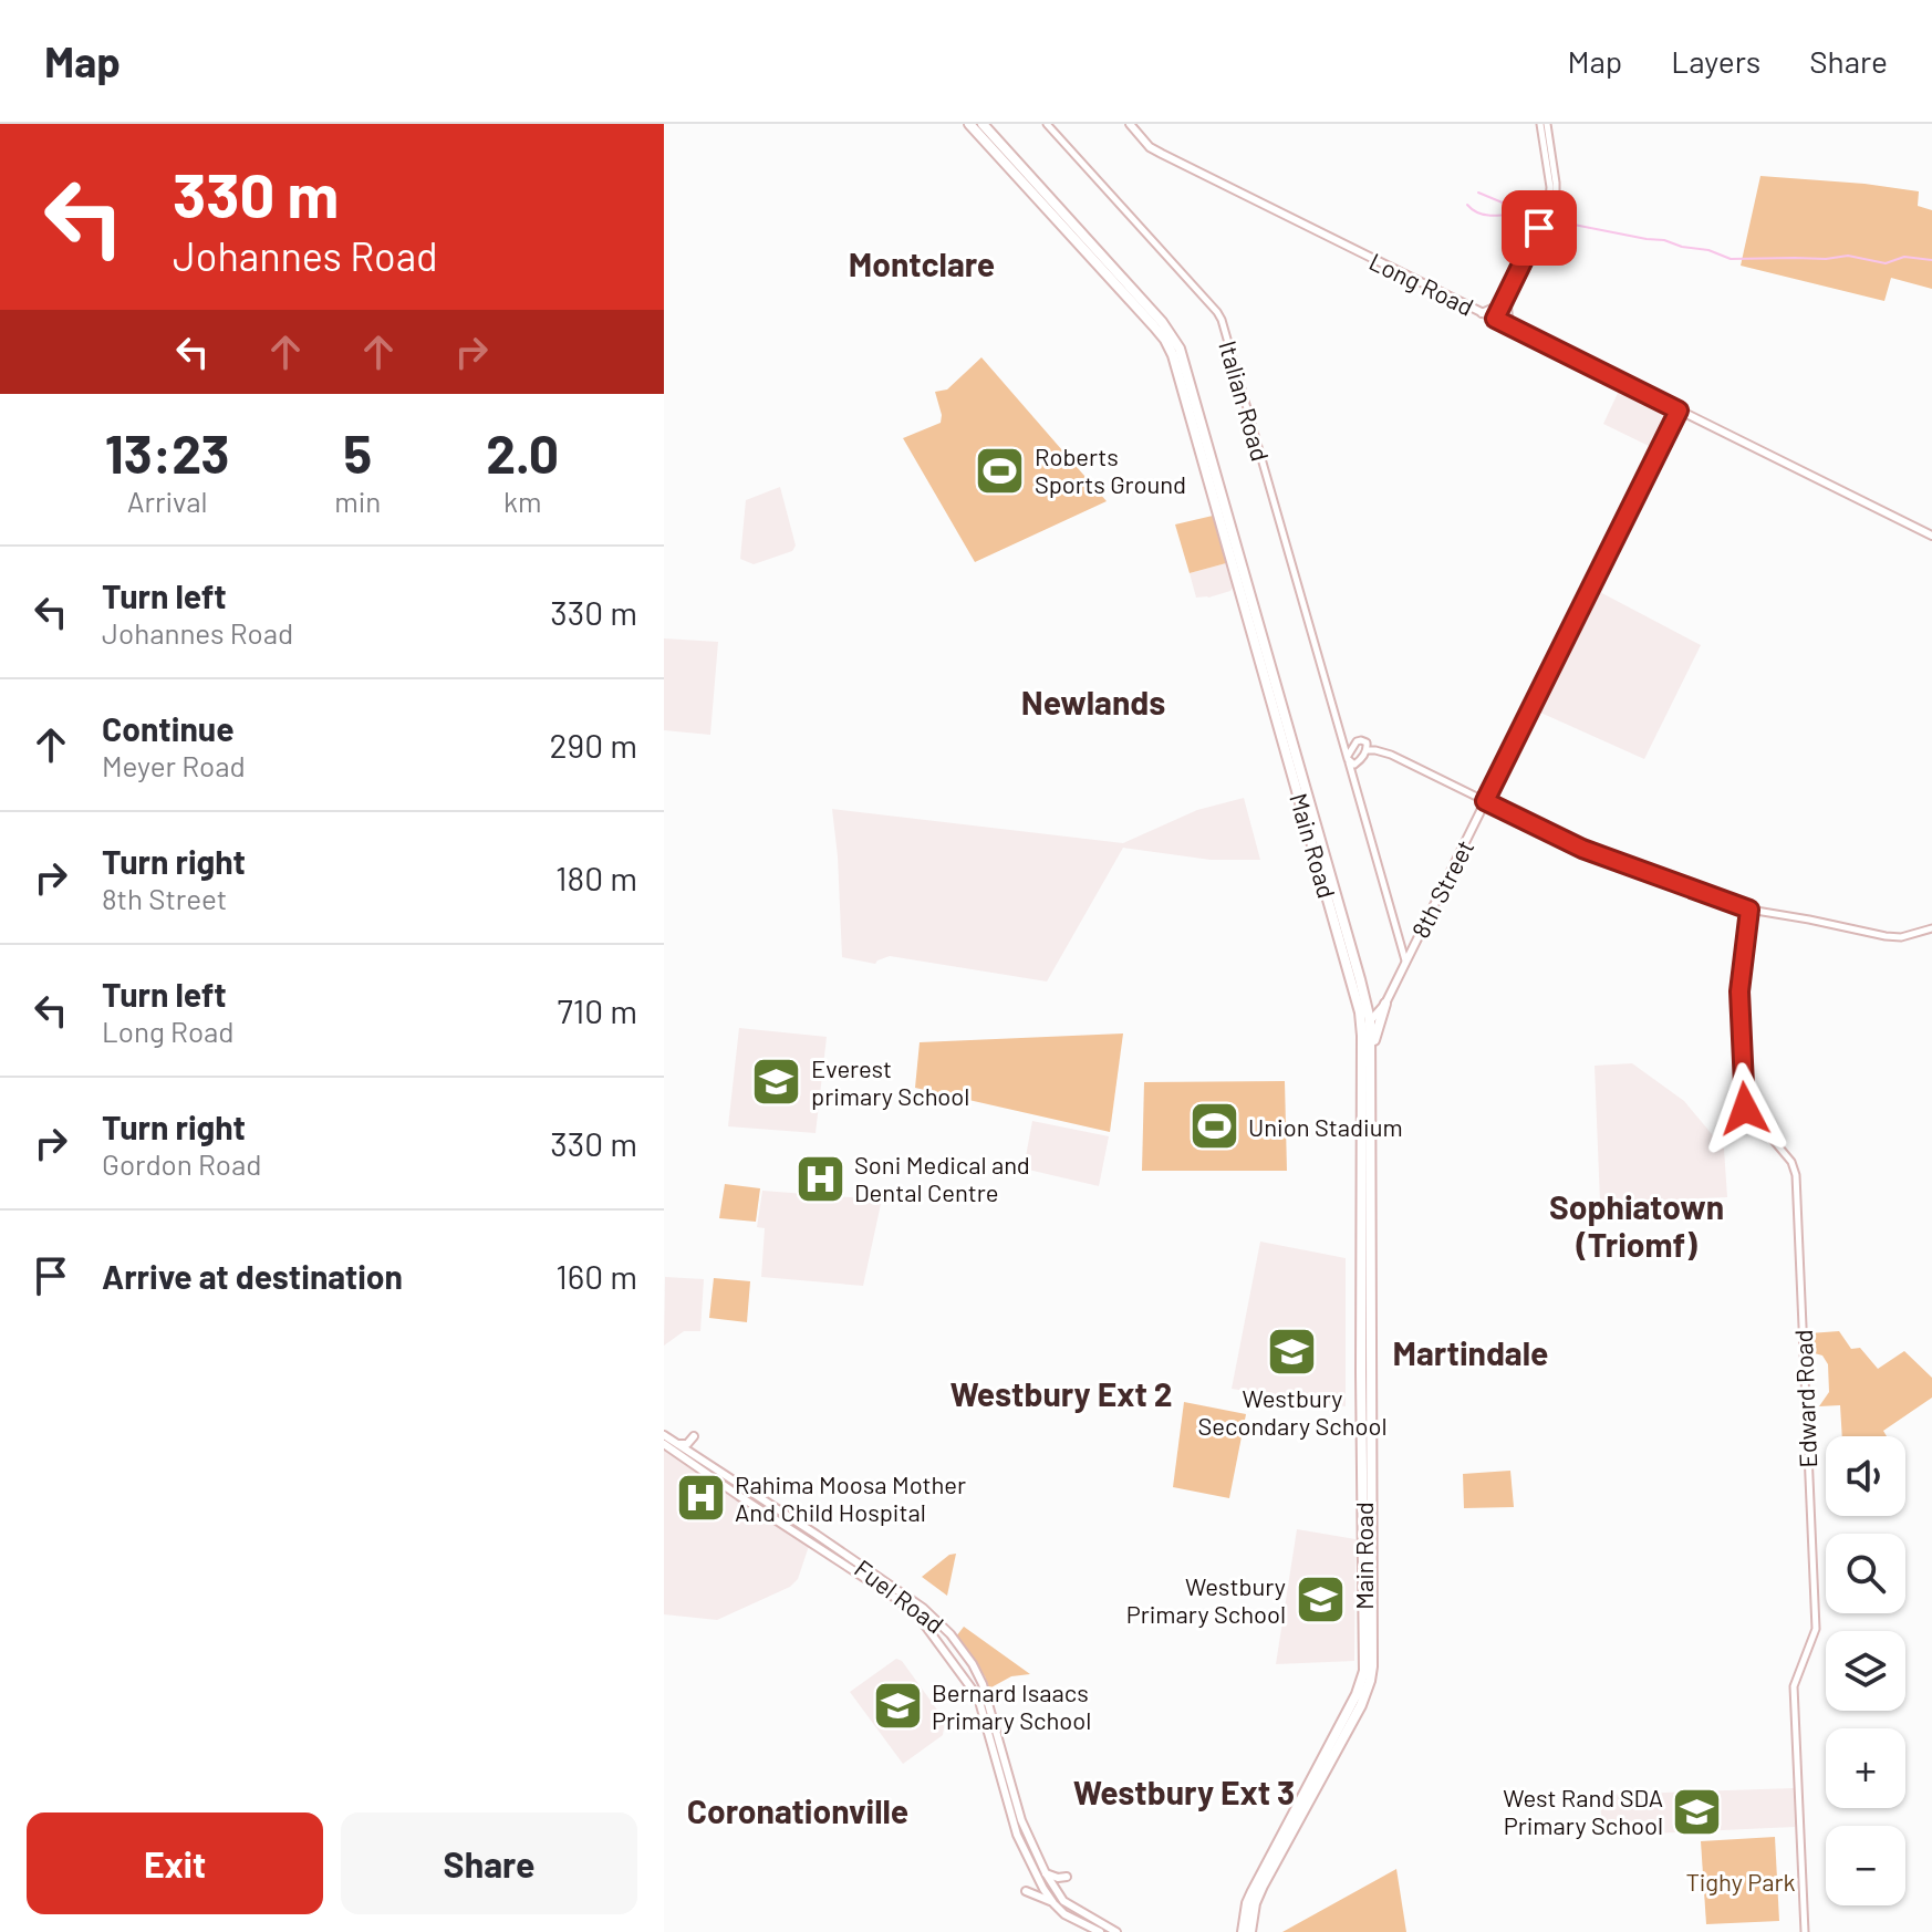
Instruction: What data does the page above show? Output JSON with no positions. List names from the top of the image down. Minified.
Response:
{"streets":{"main road":["Long Road","Main Road","8th Street","Fuel Road"],"street":["Italian Road","Edward Road"]},"crossings":[["Long Road","8th Street"],["Italian Road","8th Street"],["Main Road","8th Street"]],"districts":["Montclare","Newlands","Sophiatown (Triomf)","Martindale","Westbury Ext 2","Westbury Ext 3","Coronationville"],"parks":["Tighy Park"],"places":{"sports":["Roberts Sports Ground","Union Stadium"],"school or university":["Everest primary School","Westbury Secondary School","Westbury Primary School","Bernard Isaacs Primary School","West Rand SDA Primary School"],"hospital":["Soni Medical and Dental Centre","Rahima Moosa Mother And Child Hospital"]},"page":{"header":"Map","nav":["Map","Layers","Share"],"turn":["330 m","Johannes Road"],"eta":["13:23","Arrival","5","min","2.0","km"],"list":[{"name":"Turn left","note":"Johannes Road","value":"330 m"},{"name":"Continue","note":"Meyer Road","value":"290 m"},{"name":"Turn right","note":"8th Street","value":"180 m"},{"name":"Turn left","note":"Long Road","value":"710 m"},{"name":"Turn right","note":"Gordon Road","value":"330 m"},{"name":"Arrive at destination","value":"160 m"}],"map_buttons":["+","−"],"buttons":["Exit","Share"]}}
